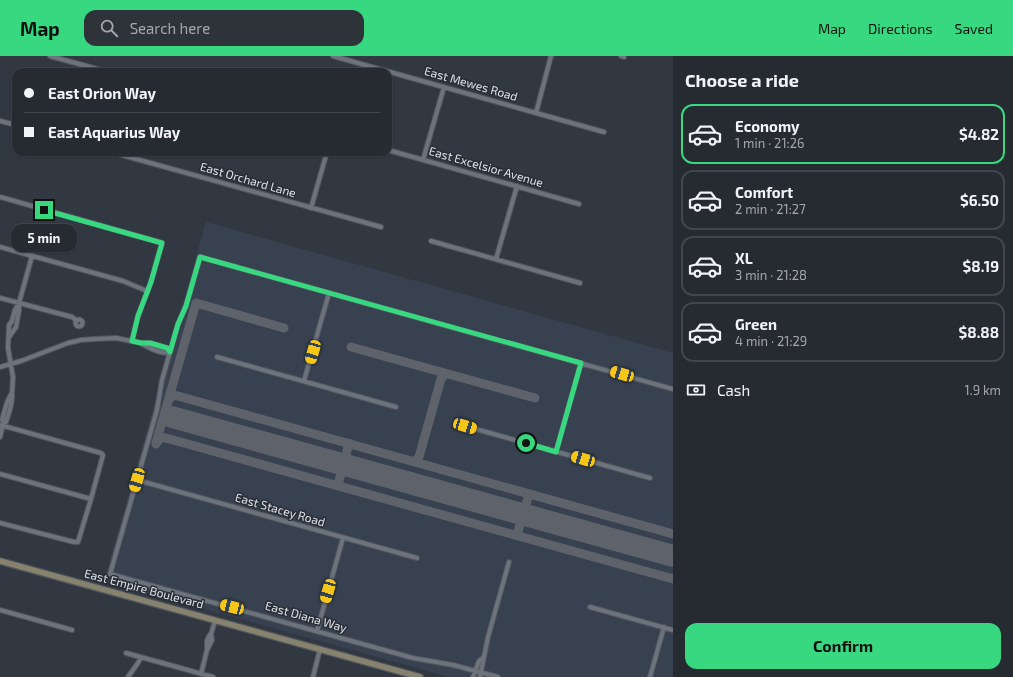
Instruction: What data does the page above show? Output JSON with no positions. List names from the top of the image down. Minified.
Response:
{"streets":{"street":["East Mewes Road","East Excelsior Avenue","East Orchard Lane","East Stacey Road","East Empire Boulevard","East Diana Way"]},"crossings":[["East Stacey Road","East Diana Way"]],"page":{"header":"Map","search":"Search here","nav":["Map","Directions","Saved"],"heading":"Choose a ride","banner":["East Orion Way","East Aquarius Way"],"list":[{"name":"Economy","note":"1 min · 21:26","value":"$4.82"},{"name":"Comfort","note":"2 min · 21:27","value":"$6.50"},{"name":"XL","note":"3 min · 21:28","value":"$8.19"},{"name":"Green","note":"4 min · 21:29","value":"$8.88"}],"bubble":"5 min","pay":["Cash","1.9 km"],"buttons":"Confirm"}}
